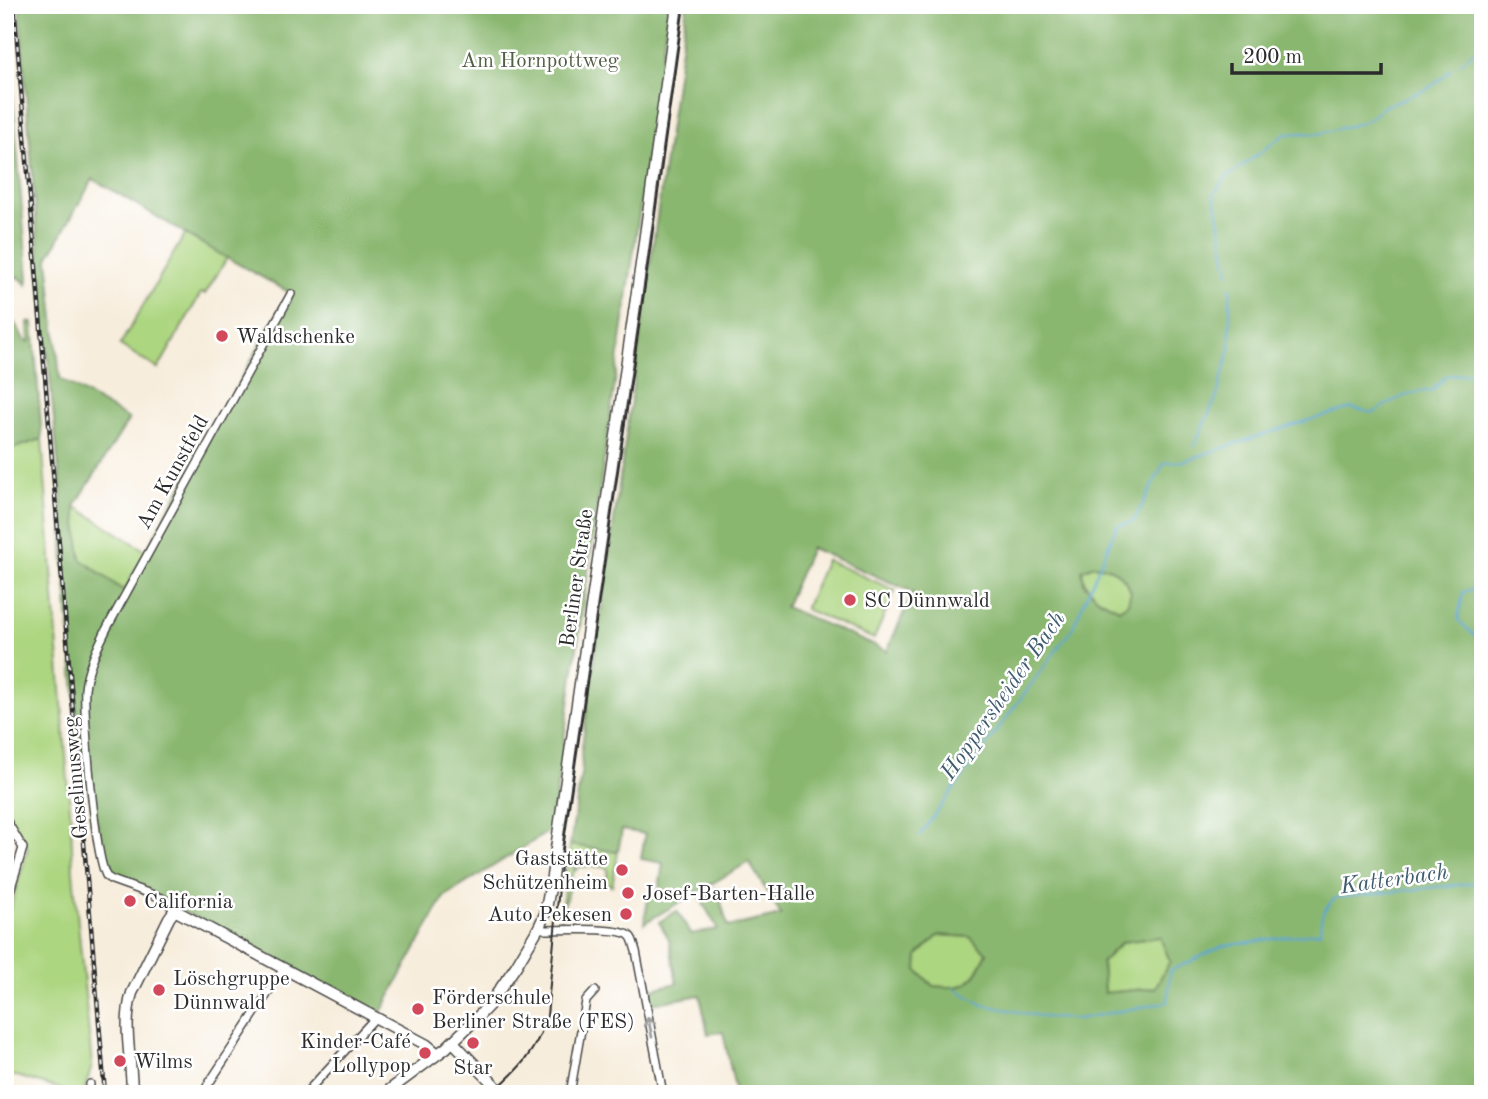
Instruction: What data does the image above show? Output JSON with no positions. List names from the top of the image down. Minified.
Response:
{"streets":{"main road":["Berliner Straße"],"street":["Am Kunstfeld","Geselinusweg"]},"crossings":[["Am Kunstfeld","Geselinusweg"]],"water":["Hoppersheider Bach","Katterbach"],"parks":["Am Hornpottweg"],"places":["Waldschenke","SC Dünnwald","Gaststätte Schützenheim","Josef-Barten-Halle","California","Auto Pekesen","Löschgruppe Dünnwald","Förderschule Berliner Straße (FES)","Star","Kinder-Café Lollypop","Wilms"],"scale_bar":"200 m"}
